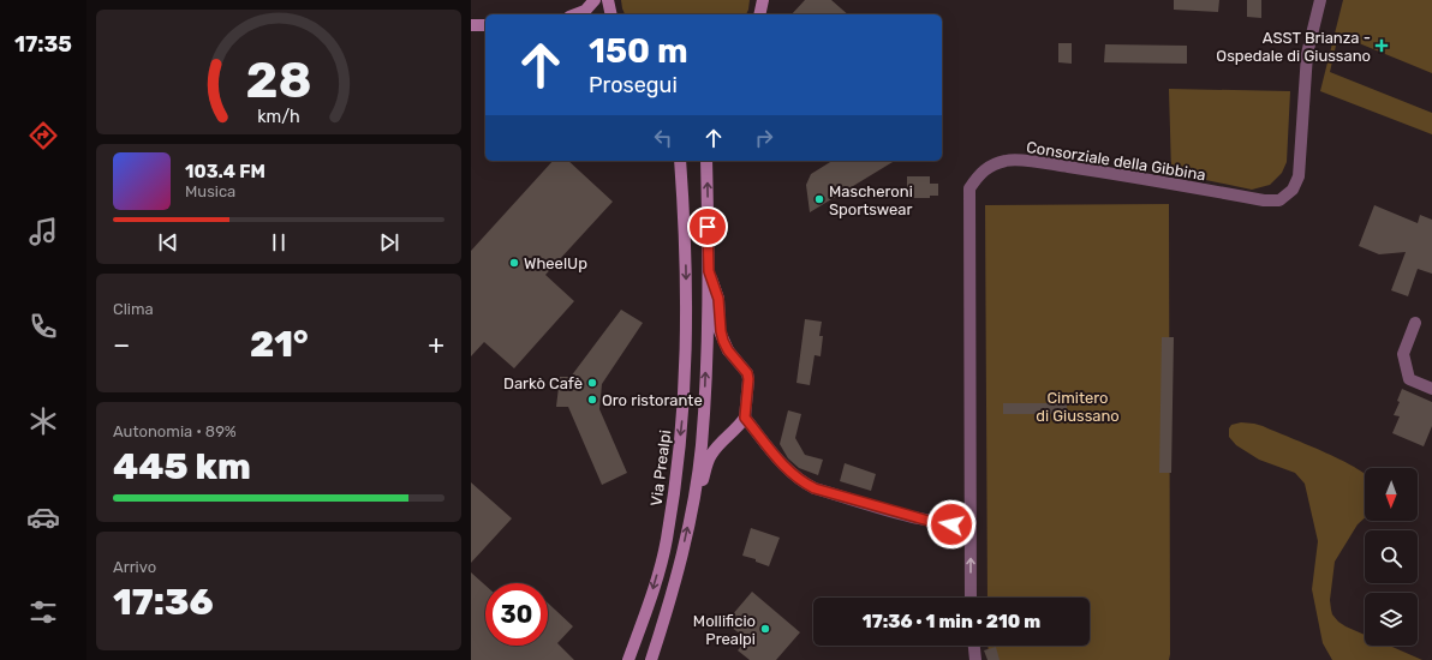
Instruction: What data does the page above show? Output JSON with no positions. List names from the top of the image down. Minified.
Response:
{"streets":{"main road":["Via Prealpi"],"street":["Consorziale della Gibbina"]},"parks":["Cimitero di Giussano"],"places":{"health":["ASST Brianza - Ospedale di Giussano"],"other":["Mascheroni Sportswear","WheelUp","Darkò Cafè","Oro ristorante","Mollificio Prealpi"]},"north":"bottom","page":{"tabs":"17:35","turn":["150 m","Prosegui"],"song":["103.4 FM","Musica"],"tile":["Clima",["Autonomia · 89%","445 km"],["Arrivo","17:36"]],"heat":["−","21°","+"],"limit":"30","trip":"17:36 · 1 min · 210 m","gauge":["28","km/h"]}}
